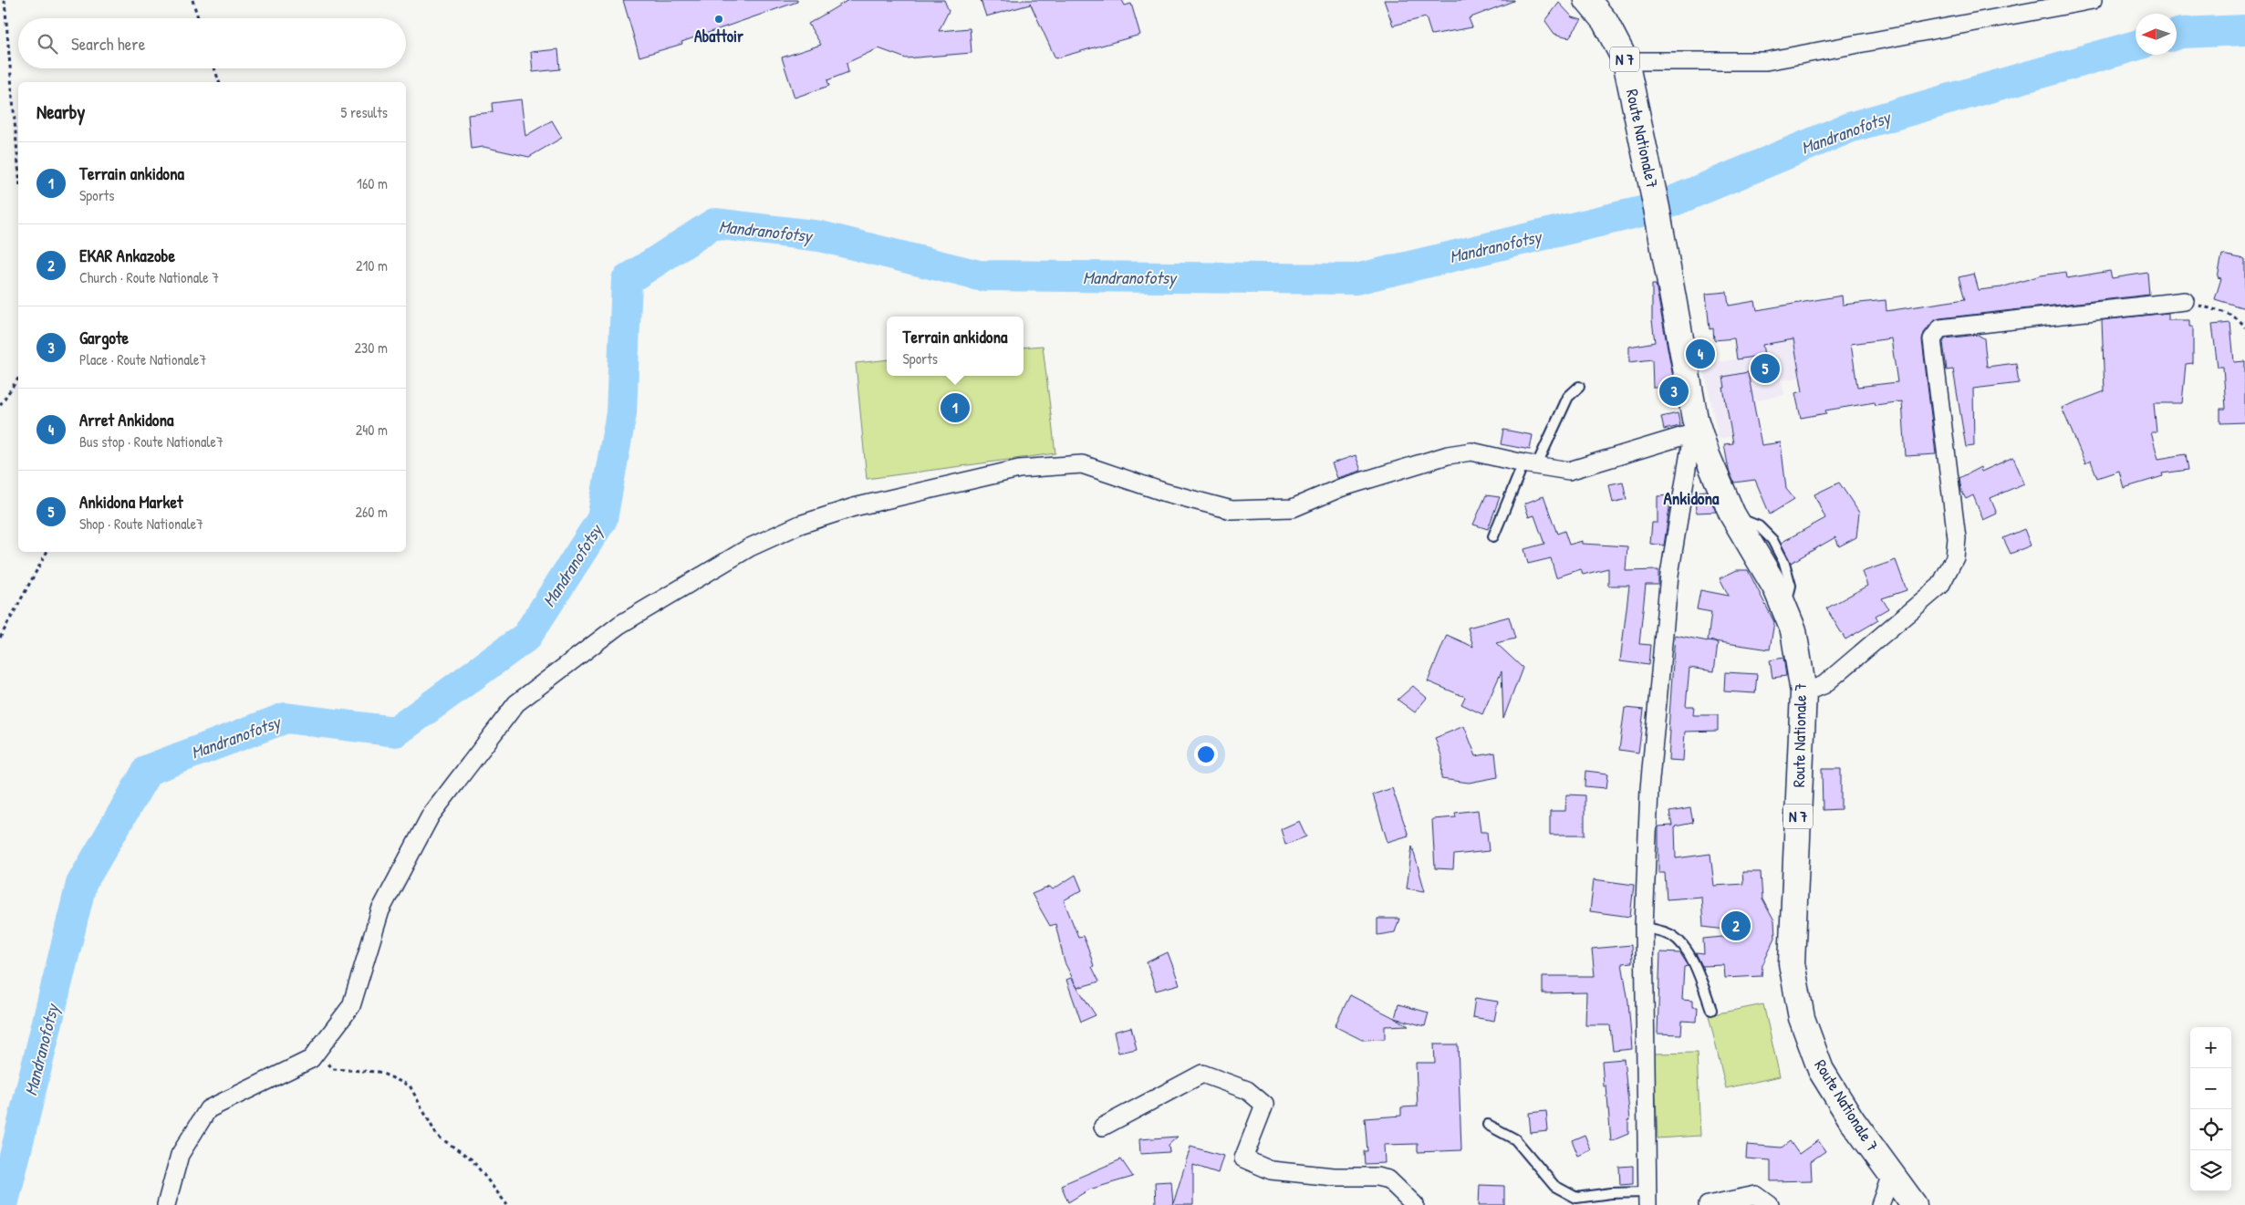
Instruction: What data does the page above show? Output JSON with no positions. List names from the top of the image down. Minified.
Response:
{"streets":{"main road":["N 7","Route Nationale7","Route Nationale 7"]},"crossings":[["Route Nationale7","Route Nationale 7"]],"districts":["Ankidona"],"water":["Mandranofotsy"],"places":["Abattoir"],"north":"left","page":{"search":"Search here","heading":["Nearby","5 results"],"list":[{"mark":"1","name":"Terrain ankidona","note":"Sports","value":"160 m"},{"mark":"2","name":"EKAR Ankazobe","note":"Church · Route Nationale 7","value":"210 m"},{"mark":"3","name":"Gargote","note":"Place · Route Nationale7","value":"230 m"},{"mark":"4","name":"Arret Ankidona","note":"Bus stop · Route Nationale7","value":"240 m"},{"mark":"5","name":"Ankidona Market","note":"Shop · Route Nationale7","value":"260 m"}],"popup":["Terrain ankidona","Sports"],"pins":["4","5","3","1","2"],"map_buttons":["+","−"]}}
